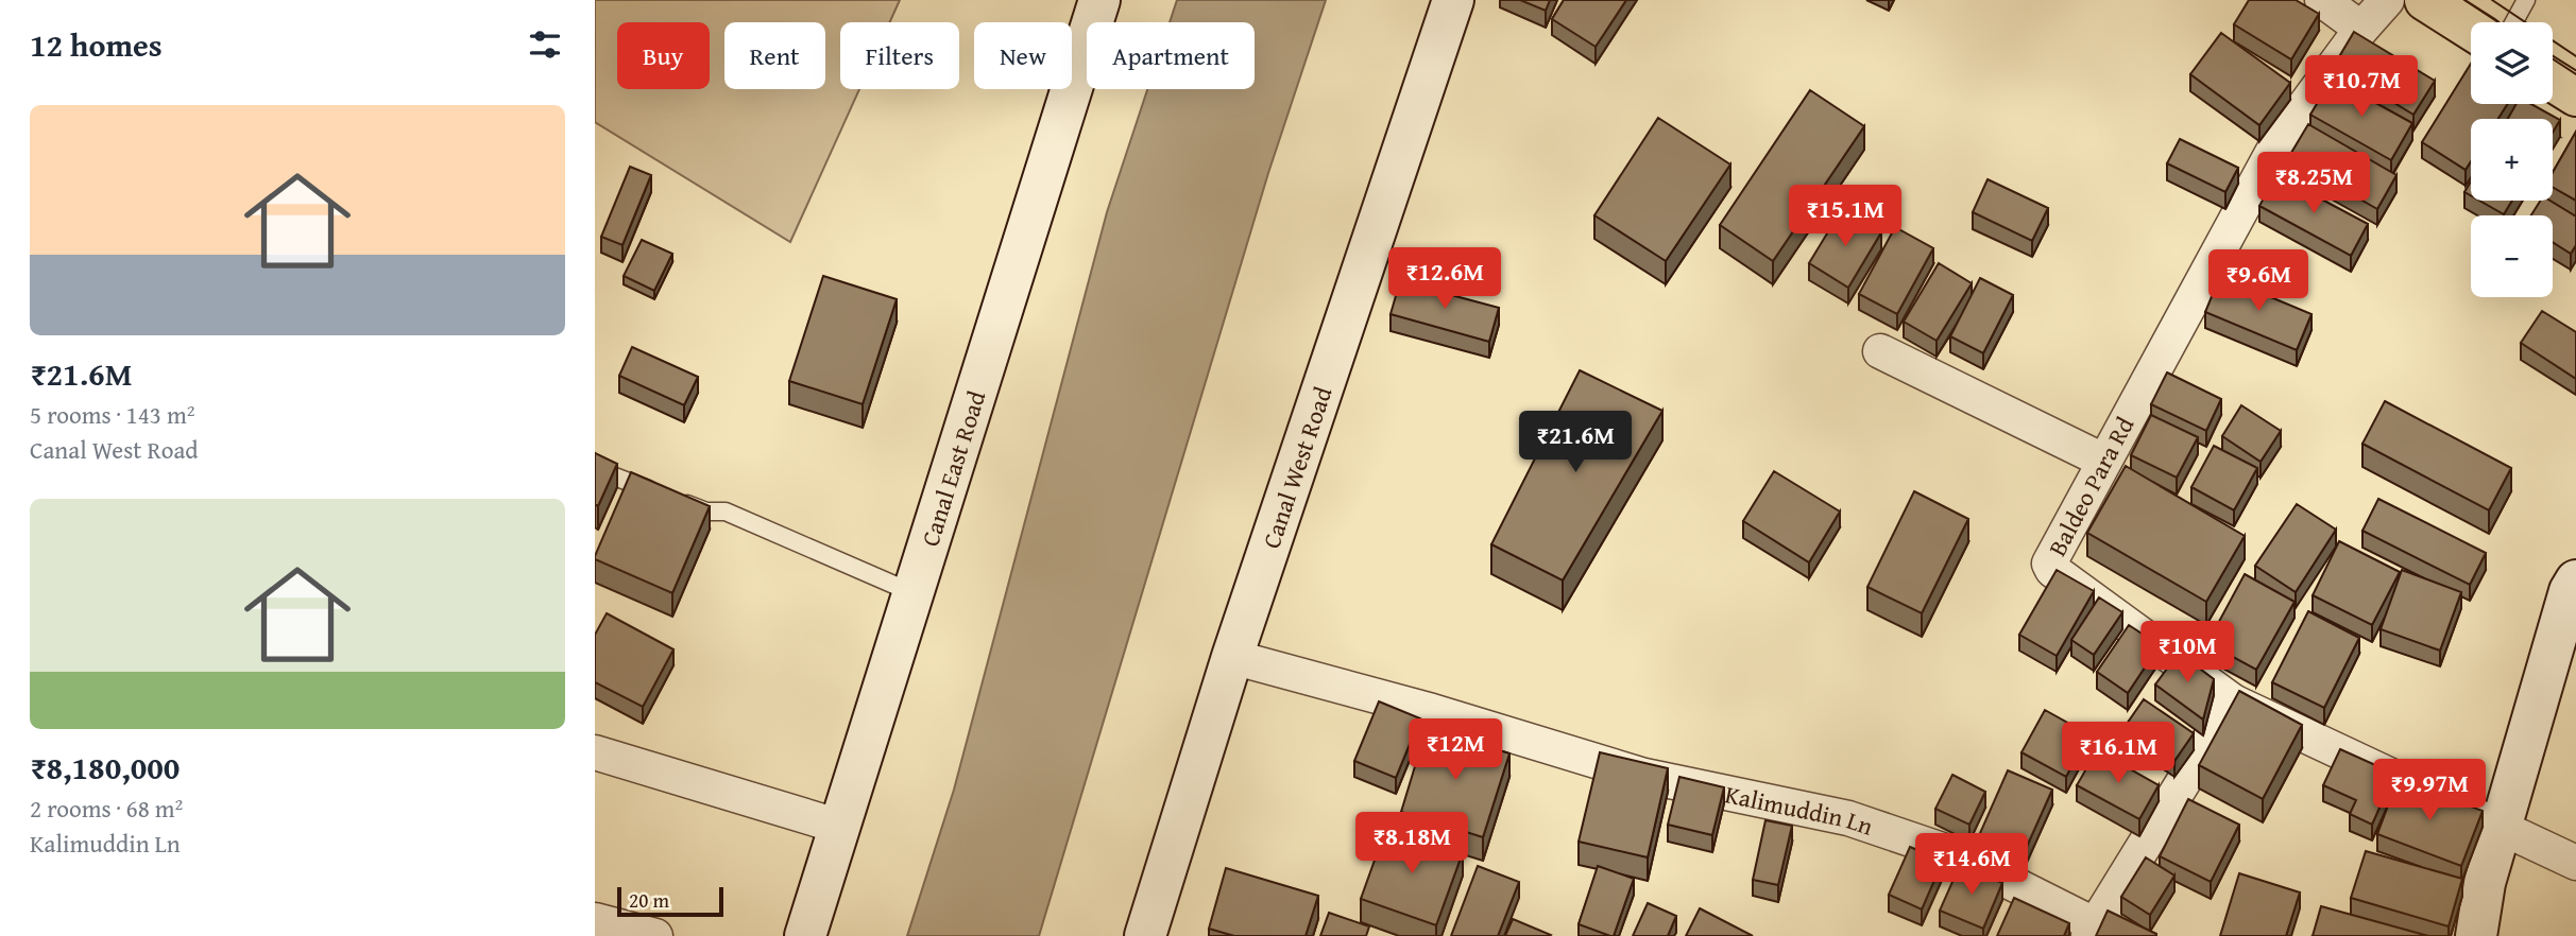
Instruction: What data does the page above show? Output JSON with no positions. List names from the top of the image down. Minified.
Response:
{"streets":{"main road":["Canal West Road","Canal East Road"],"street":["Baldeo Para Rd","Kalimuddin Ln"]},"crossings":[["Canal West Road","Kalimuddin Ln"]],"scale_bar":"20 m","page":{"heading":"12 homes","map_buttons":["+","−"],"chip":["Buy","Rent","Filters","New","Apartment"],"price":["₹10.7M","₹8.25M","₹15.1M","₹12.6M","₹9.6M","₹21.6M","₹10M","₹12M","₹16.1M","₹9.97M","₹8.18M","₹14.6M"],"list":[{"name":"₹21.6M","note":"5 rooms · 143 m² · Canal West Road"},{"name":"₹8,180,000","note":"2 rooms · 68 m² · Kalimuddin Ln"}],"scale":"20 m"}}
